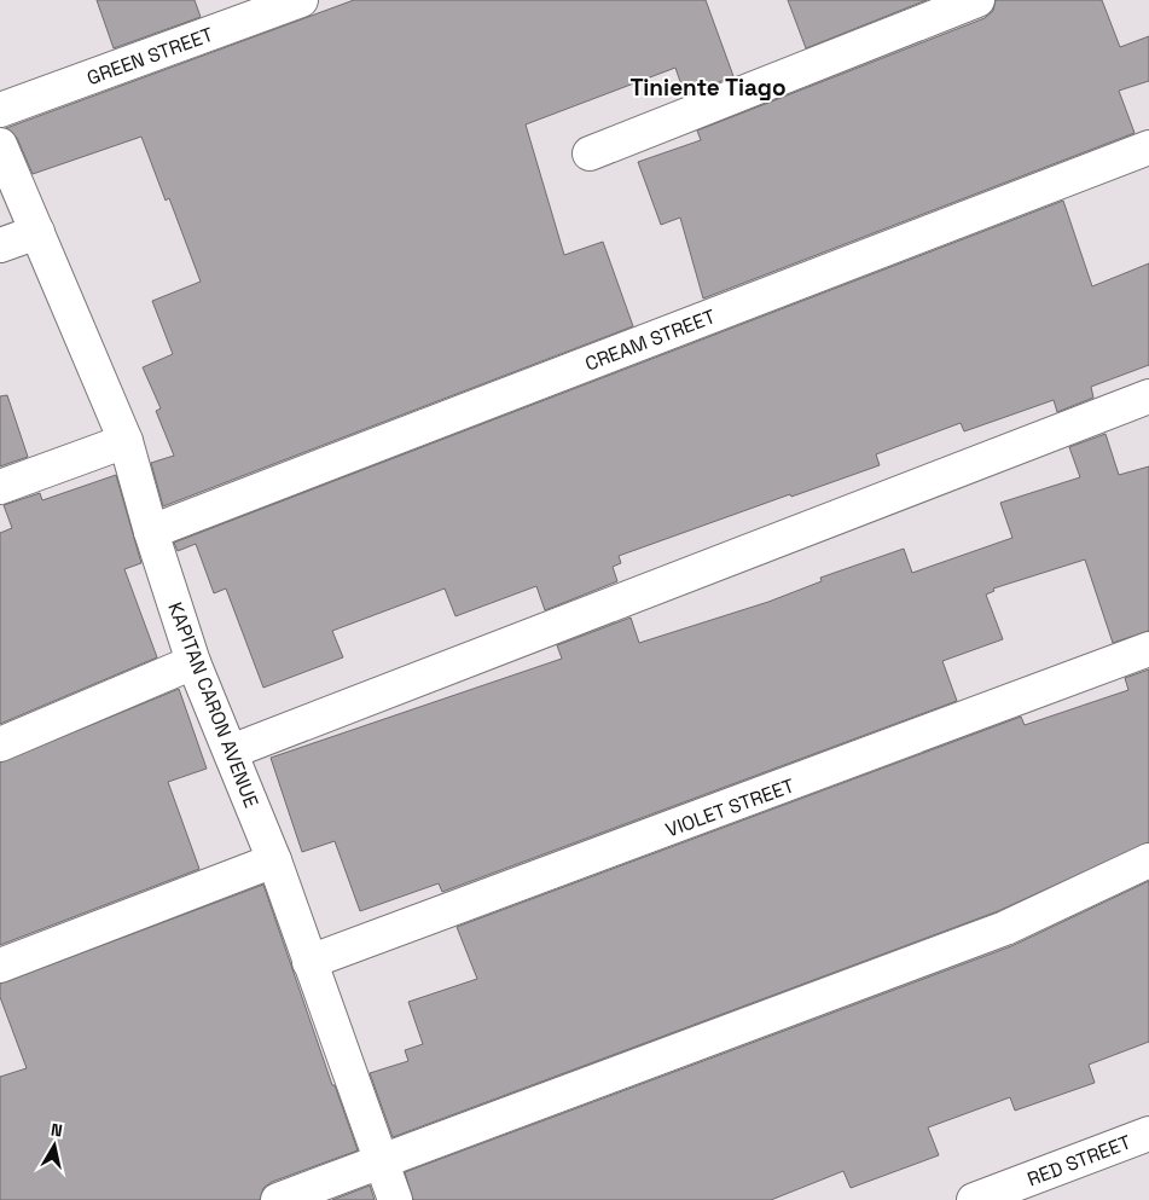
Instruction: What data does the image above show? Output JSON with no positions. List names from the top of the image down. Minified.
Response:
{"streets":{"street":["GREEN STREET","CREAM STREET","KAPITAN CARON AVENUE","VIOLET STREET","RED STREET"]},"crossings":[["CREAM STREET","KAPITAN CARON AVENUE"],["KAPITAN CARON AVENUE","VIOLET STREET"]],"districts":["Tiniente Tiago"],"north":"top"}
